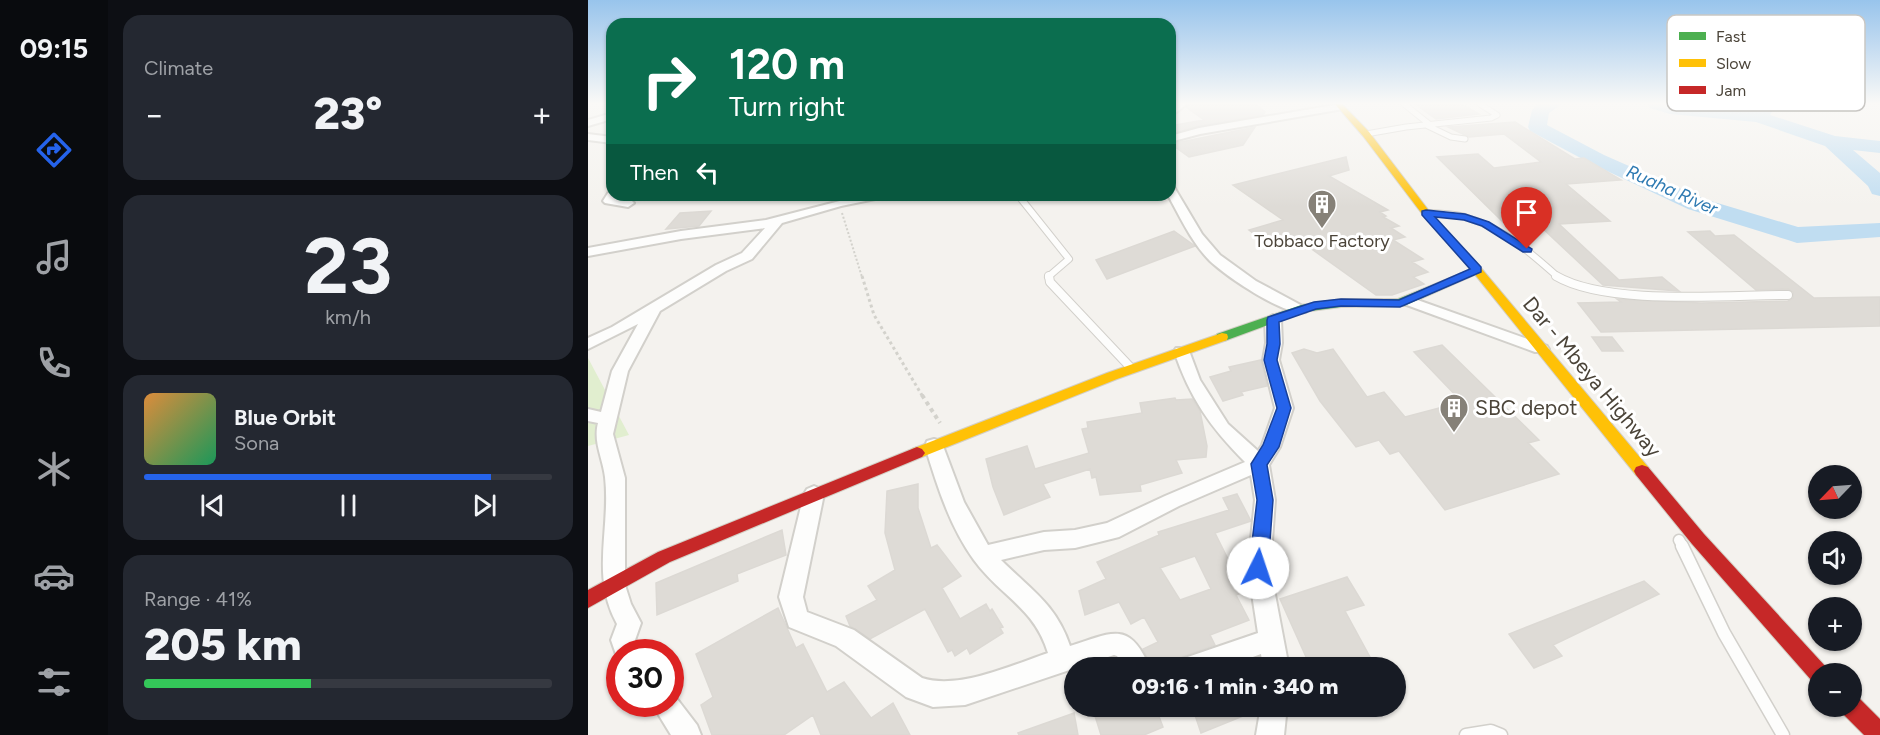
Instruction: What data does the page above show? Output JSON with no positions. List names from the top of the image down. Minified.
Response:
{"streets":{"main road":["Dar - Mbeya Highway"]},"water":["Ruaha River"],"places":{"building":["Tobbaco Factory","SBC depot"]},"legend":["Fast","Slow","Jam"],"north":"bottom left","page":{"tabs":"09:15","tile":["Climate",["23","km/h"],["Range · 41%","205 km"]],"turn":["120 m","Turn right"],"heat":["−","23°","+"],"then":"Then","song":["Blue Orbit","Sona"],"map_buttons":["+","−"],"limit":"30","trip":"09:16 · 1 min · 340 m"}}
